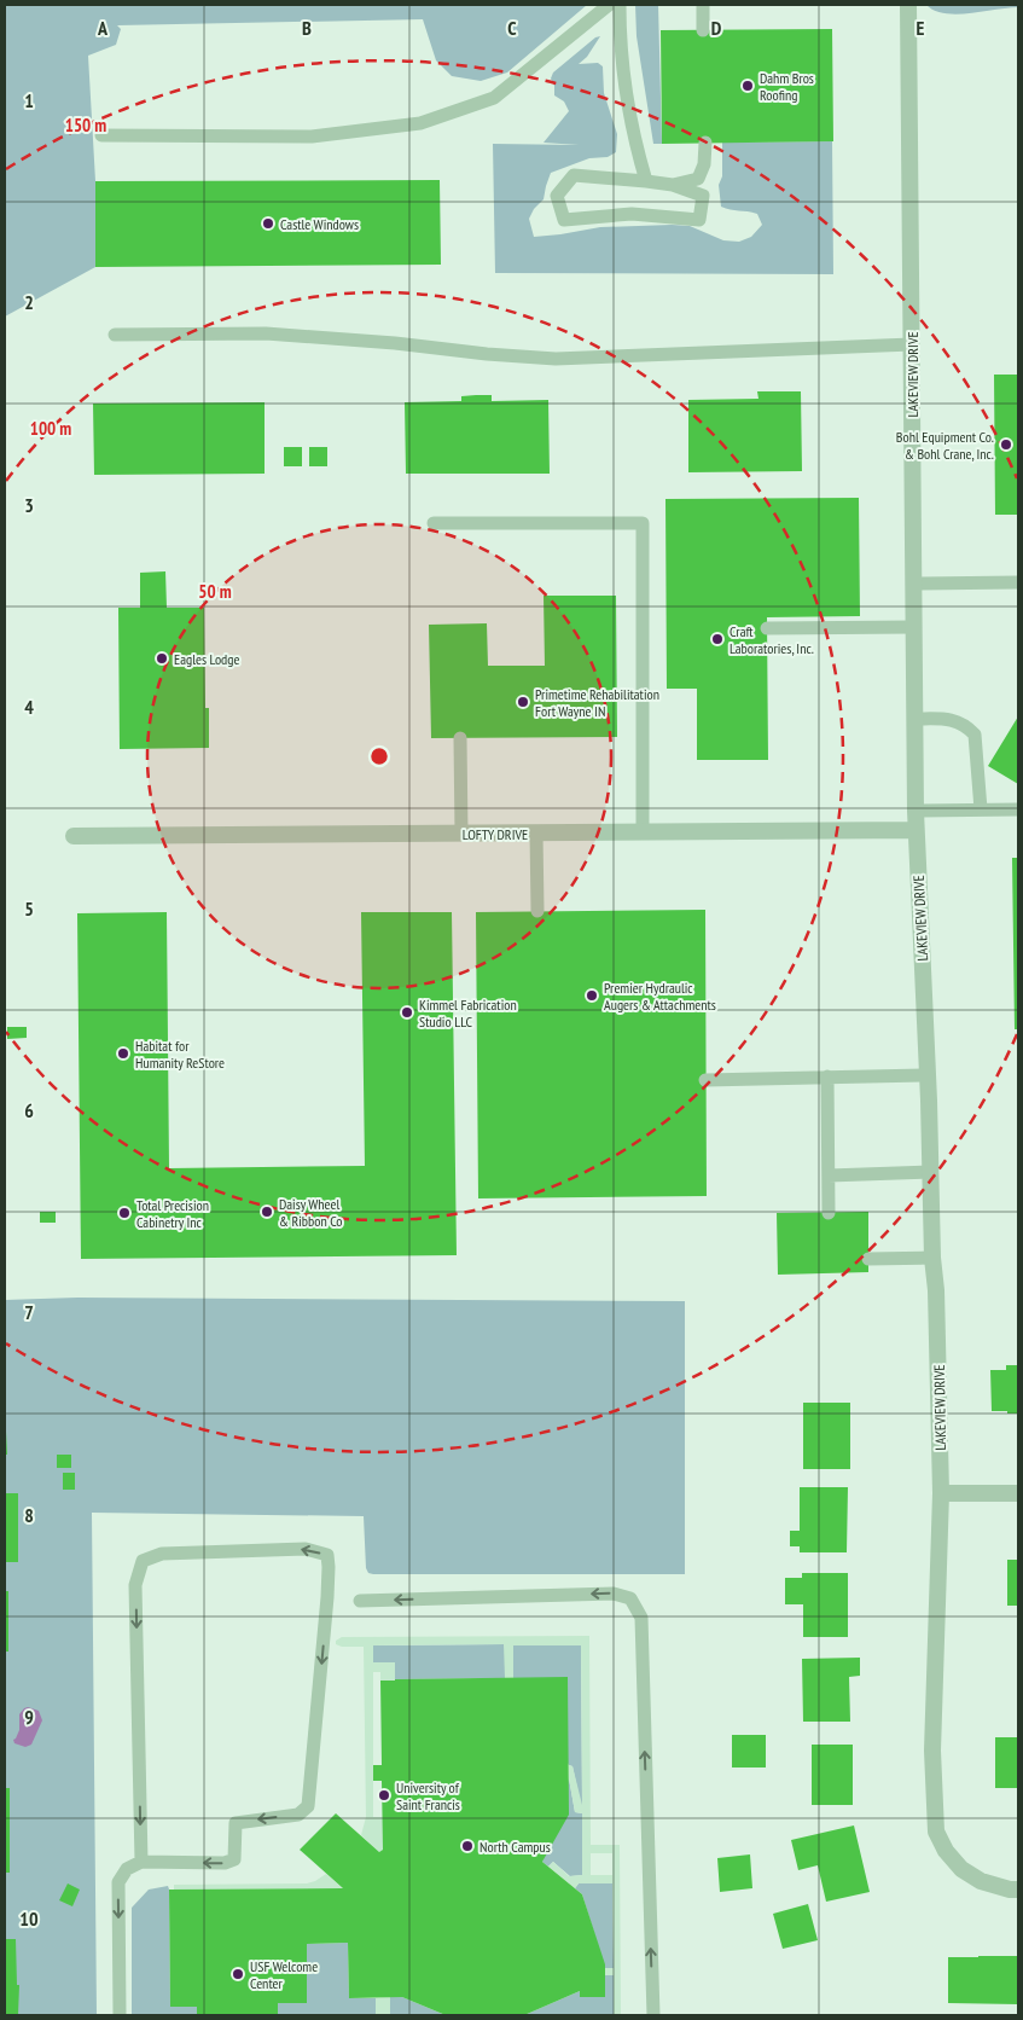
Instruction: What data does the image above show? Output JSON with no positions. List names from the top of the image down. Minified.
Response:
{"streets":{"street":["LAKEVIEW DRIVE","LOFTY DRIVE"]},"crossings":[["LAKEVIEW DRIVE","LOFTY DRIVE"]],"places":["Dahm Bros Roofing","Castle Windows","Bohl Equipment Co. & Bohl Crane, Inc.","Craft Laboratories, Inc.","Eagles Lodge","Primetime Rehabilitation Fort Wayne IN","Premier Hydraulic Augers & Attachments","Kimmel Fabrication Studio LLC","Habitat for Humanity ReStore","Daisy Wheel & Ribbon Co","Total Precision Cabinetry Inc","University of Saint Francis","North Campus","USF Welcome Center"],"grid":{"columns":["A","B","C","D","E"],"rows":["1","2","3","4","5","6","7","8","9","10"]},"rings":["150 m","100 m","50 m"]}
